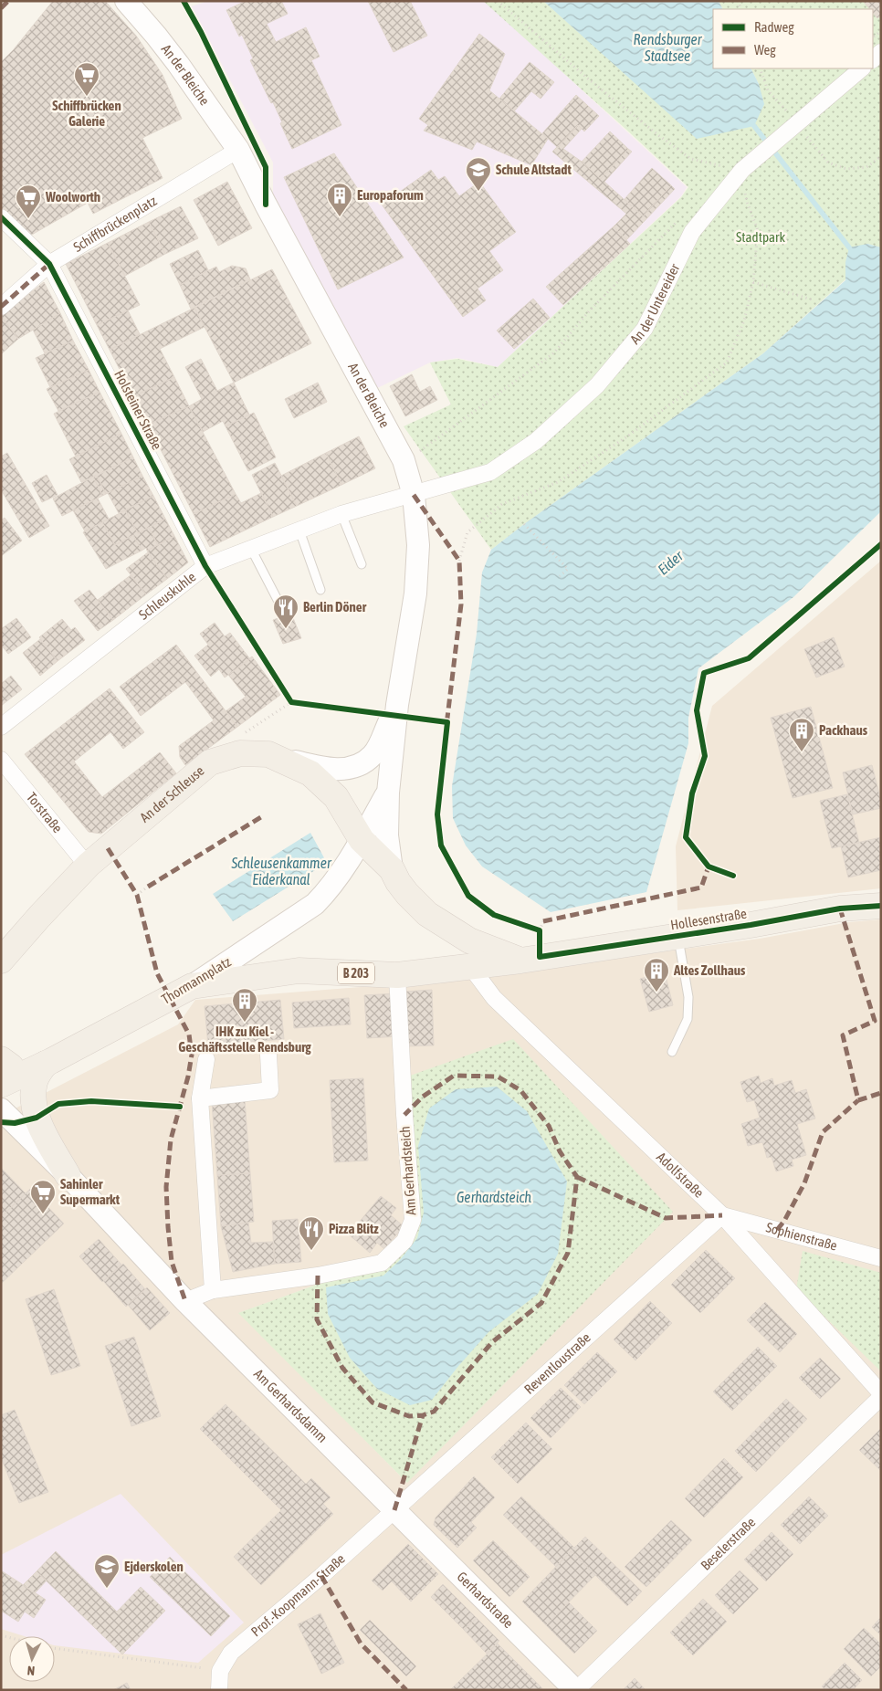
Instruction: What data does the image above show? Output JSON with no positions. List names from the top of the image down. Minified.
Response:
{"streets":{"main road":["An der Bleiche","An der Schleuse","Hollesenstraße","B 203","Thormannplatz","Am Gerhardsdamm","Gerhardstraße"],"street":["Schiffbrückenplatz","An der Untereider","Holsteiner Straße","Schleuskuhle","Torstraße","Am Gerhardsteich","Adolfstraße","Sophienstraße","Reventloustraße","Beselerstraße","Prof.-Koopmann-Straße"]},"crossings":[["An der Bleiche","Schiffbrückenplatz"],["An der Bleiche","An der Untereider"],["An der Bleiche","Schleuskuhle"],["An der Bleiche","An der Schleuse"],["An der Bleiche","Thormannplatz"],["Schiffbrückenplatz","Holsteiner Straße"],["An der Untereider","Schleuskuhle"],["Holsteiner Straße","Schleuskuhle"],["An der Schleuse","Torstraße"],["An der Schleuse","Thormannplatz"],["Hollesenstraße","B 203"],["B 203","Thormannplatz"],["B 203","Am Gerhardsteich"],["B 203","Adolfstraße"],["Am Gerhardsteich","Am Gerhardsdamm"],["Adolfstraße","Sophienstraße"],["Adolfstraße","Reventloustraße"],["Sophienstraße","Reventloustraße"],["Reventloustraße","Am Gerhardsdamm"],["Reventloustraße","Prof.-Koopmann-Straße"],["Reventloustraße","Gerhardstraße"],["Am Gerhardsdamm","Prof.-Koopmann-Straße"],["Am Gerhardsdamm","Gerhardstraße"],["Beselerstraße","Gerhardstraße"],["Prof.-Koopmann-Straße","Gerhardstraße"]],"water":["Rendsburger Stadtsee","Eider","Schleusenkammer Eiderkanal","Gerhardsteich"],"parks":["Stadtpark"],"places":{"supermarket":["Schiffbrücken Galerie","Woolworth","Sahinler Supermarkt"],"school or university":["Schule Altstadt","Ejderskolen"],"building":["Europaforum","Packhaus","Altes Zollhaus","IHK zu Kiel - Geschäftsstelle Rendsburg"],"restaurant":["Berlin Döner","Pizza Blitz"]},"legend":["Radweg","Weg"],"north":"bottom"}
